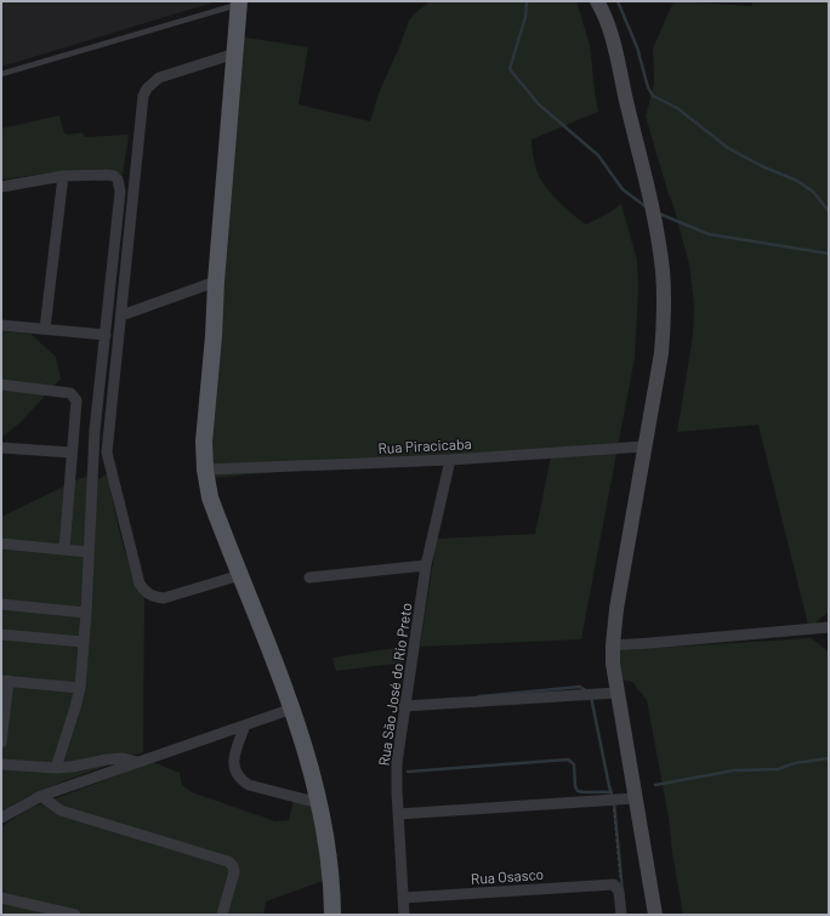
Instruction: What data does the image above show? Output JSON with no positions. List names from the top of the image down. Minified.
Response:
{"streets":{"street":["Rua Piracicaba","Rua São José do Rio Preto","Rua Osasco"]},"crossings":[["Rua Piracicaba","Rua São José do Rio Preto"],["Rua São José do Rio Preto","Rua Osasco"]]}
